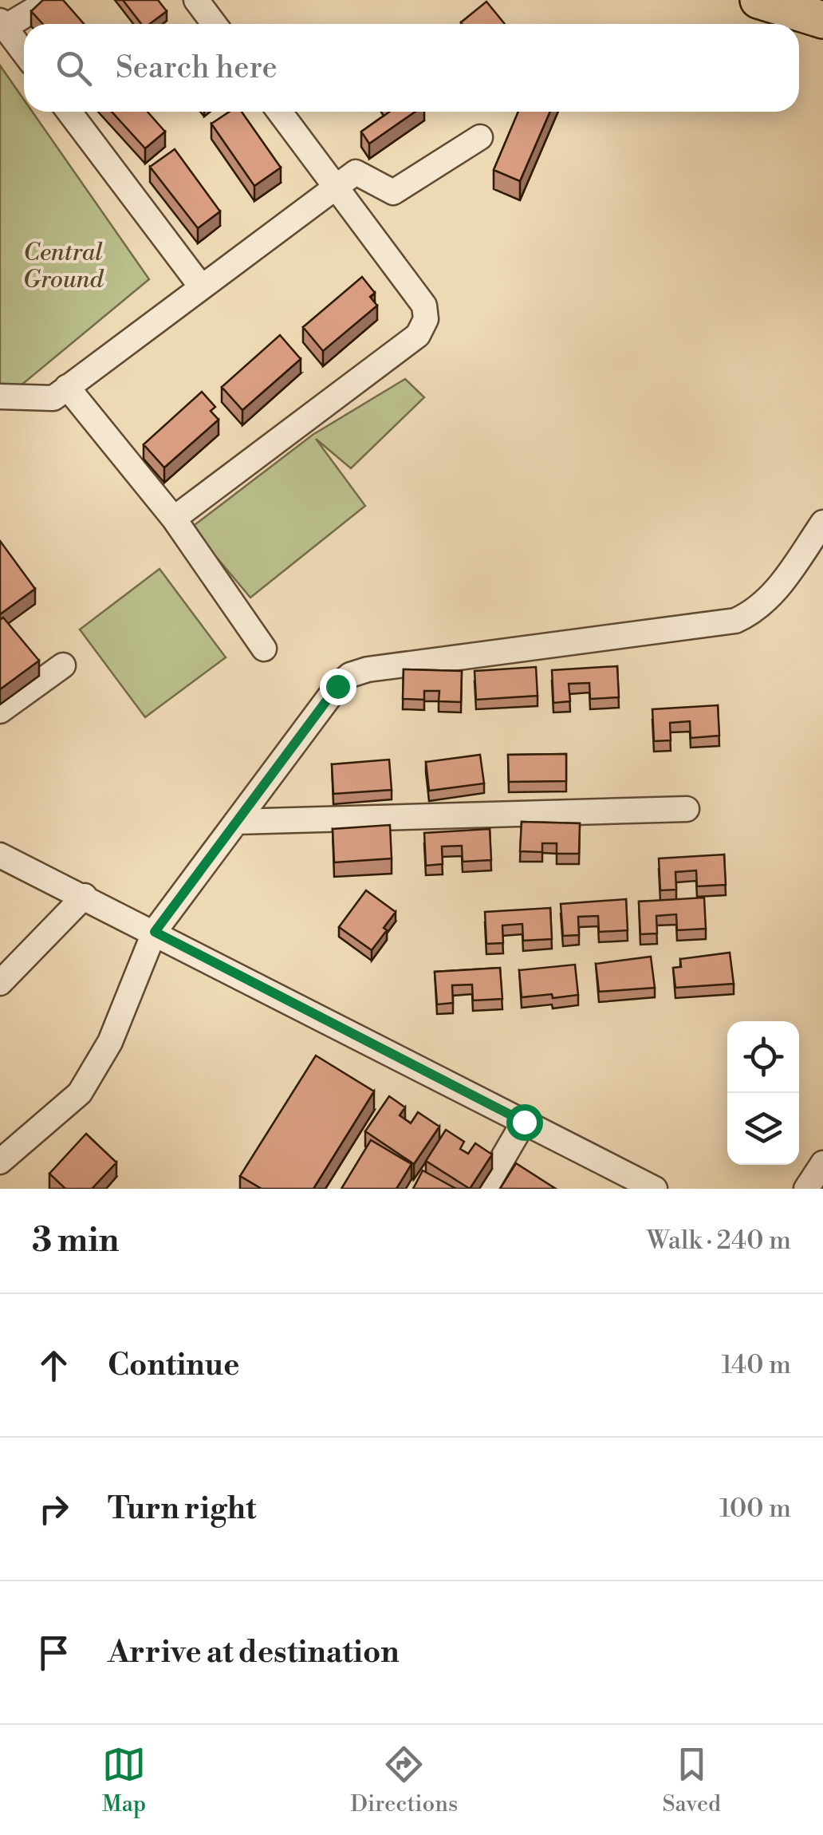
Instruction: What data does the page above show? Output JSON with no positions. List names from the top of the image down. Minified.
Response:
{"parks":["Central Ground"],"page":{"search":"Search here","heading":["3 min","Walk · 240 m"],"list":[["Continue","140 m"],["Turn right","100 m"],"Arrive at destination"],"nav":["Map","Directions","Saved"]}}
